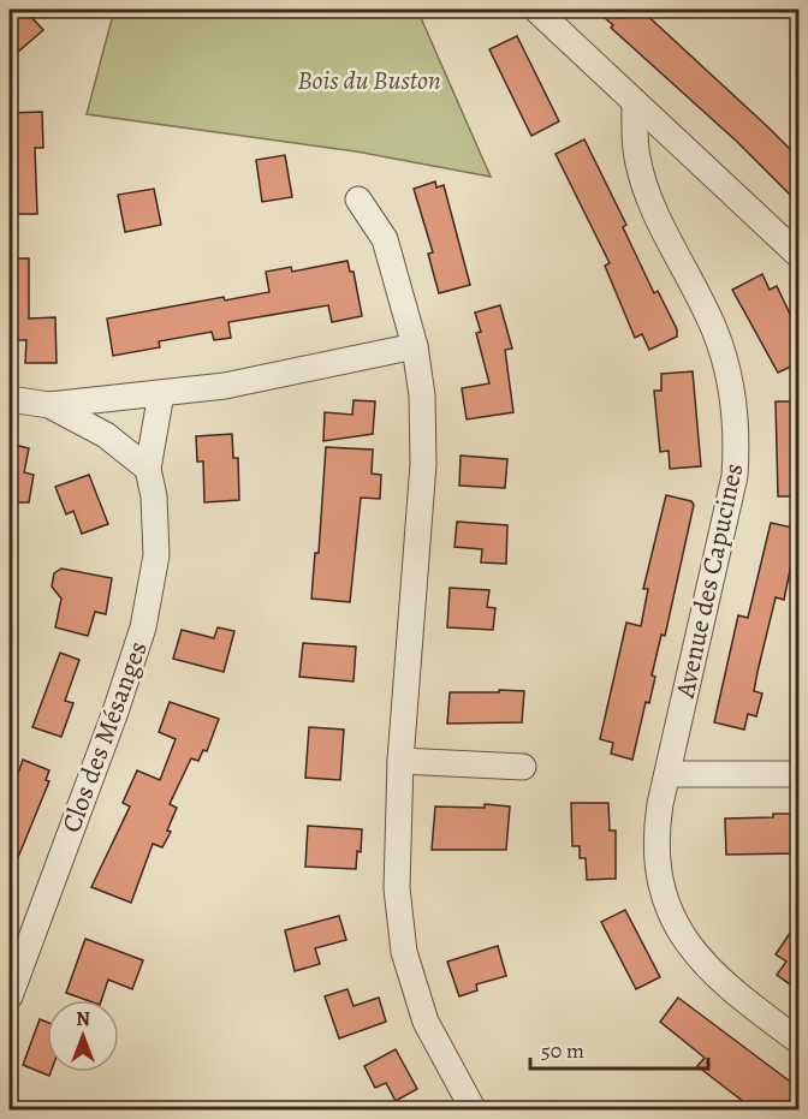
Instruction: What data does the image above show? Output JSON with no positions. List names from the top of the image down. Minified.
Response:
{"streets":{"street":["Avenue des Capucines","Clos des Mésanges"]},"parks":["Bois du Buston"],"scale_bar":"50 m","north":"top"}
